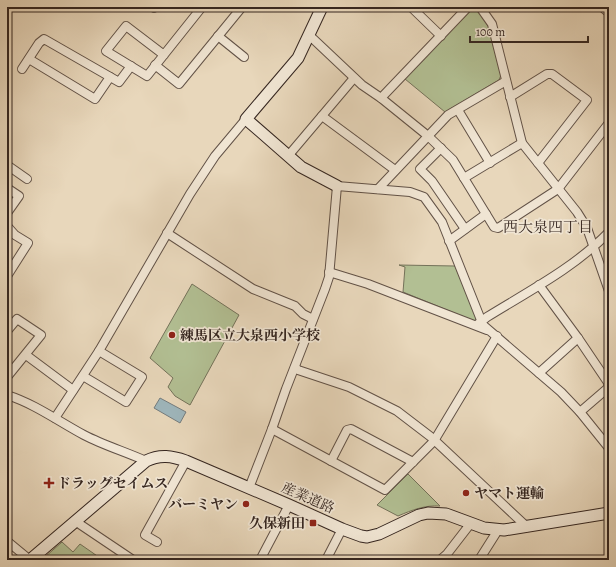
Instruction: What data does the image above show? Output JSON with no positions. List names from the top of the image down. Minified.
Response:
{"streets":{"street":["産業道路"]},"districts":["西大泉四丁目"],"places":{"other":["練馬区立大泉西小学校","ヤマト運輸","バーミヤン"],"health":["ドラッグセイムス"],"transit":["久保新田"]},"scale_bar":"100 m"}
